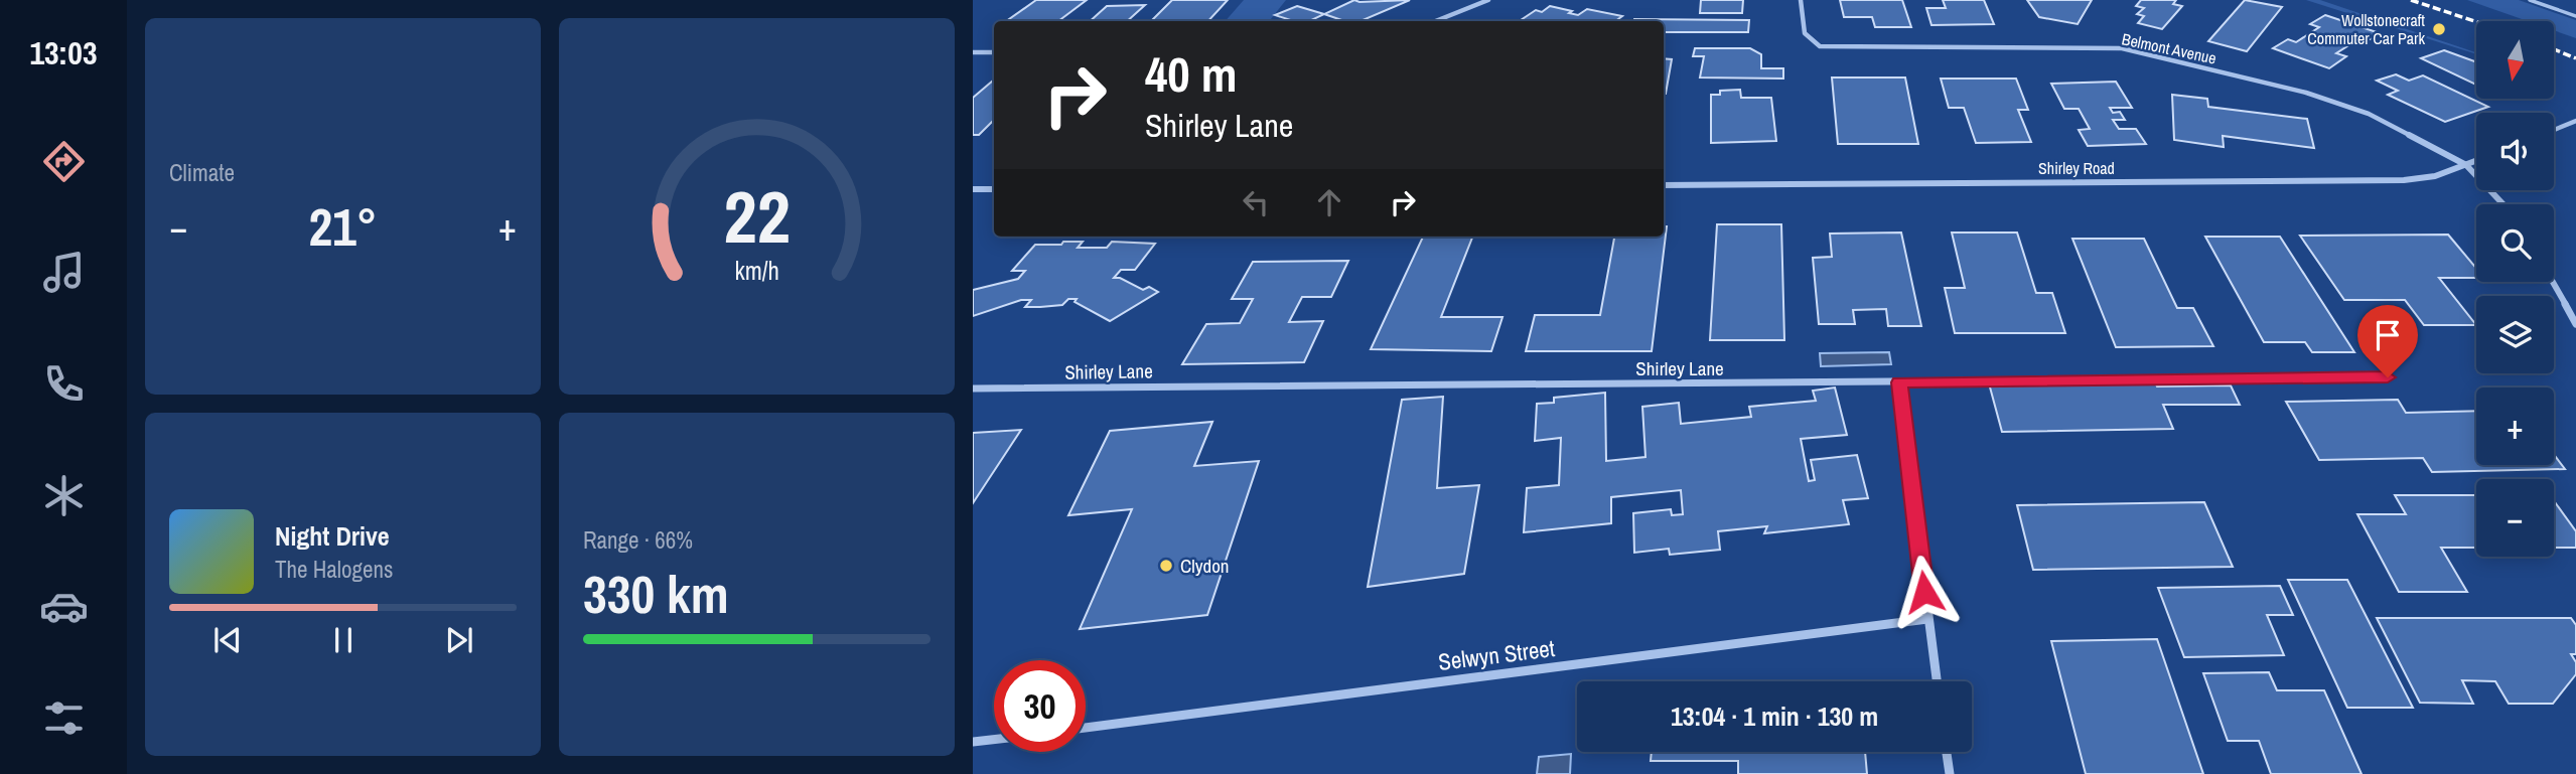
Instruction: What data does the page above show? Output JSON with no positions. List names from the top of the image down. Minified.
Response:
{"streets":{"street":["Belmont Avenue","Shirley Road","Shirley Lane","Selwyn Street"]},"crossings":[["Belmont Avenue","Shirley Road"]],"places":["Wollstonecraft Commuter Car Park","Clydon"],"north":"bottom","page":{"tabs":"13:03","tile":["Climate",["Range · 66%","330 km"]],"map_buttons":["+","−"],"turn":["40 m","Shirley Lane"],"heat":["−","21°","+"],"song":["Night Drive","The Halogens"],"limit":"30","trip":"13:04 · 1 min · 130 m","gauge":["22","km/h"]}}
